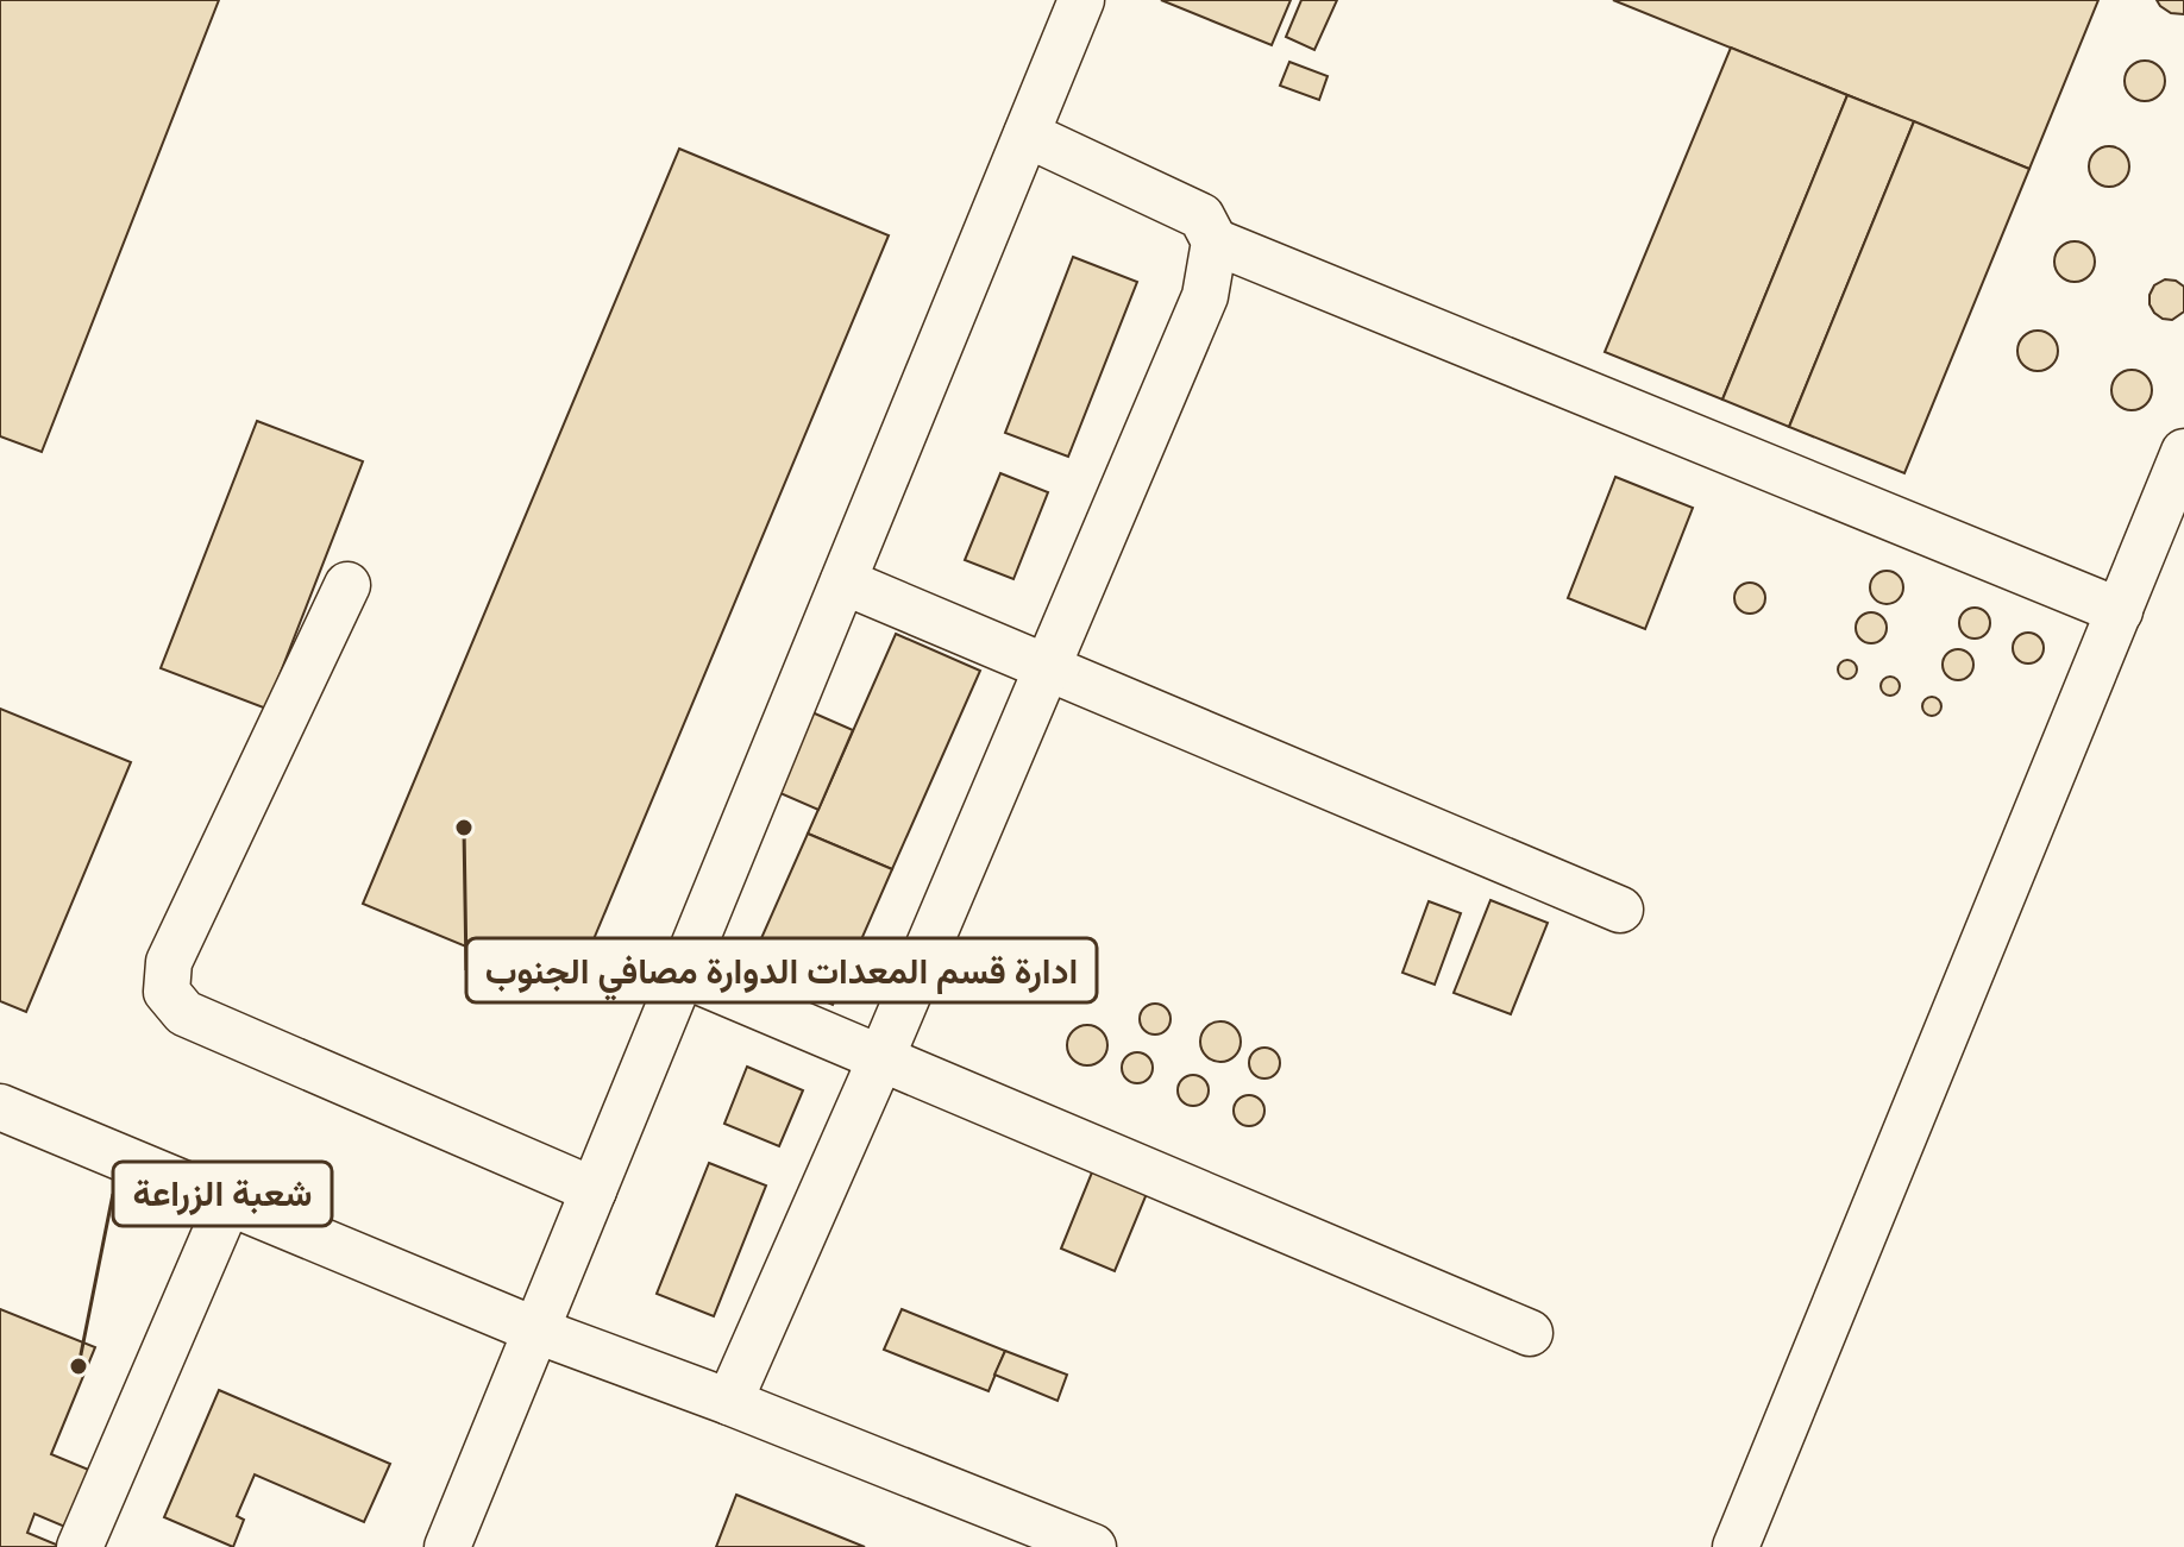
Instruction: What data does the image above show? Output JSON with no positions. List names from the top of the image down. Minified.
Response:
{"places":["ادارة قسم المعدات الدوارة مصافي الجنوب","شعبة الزراعة"]}
